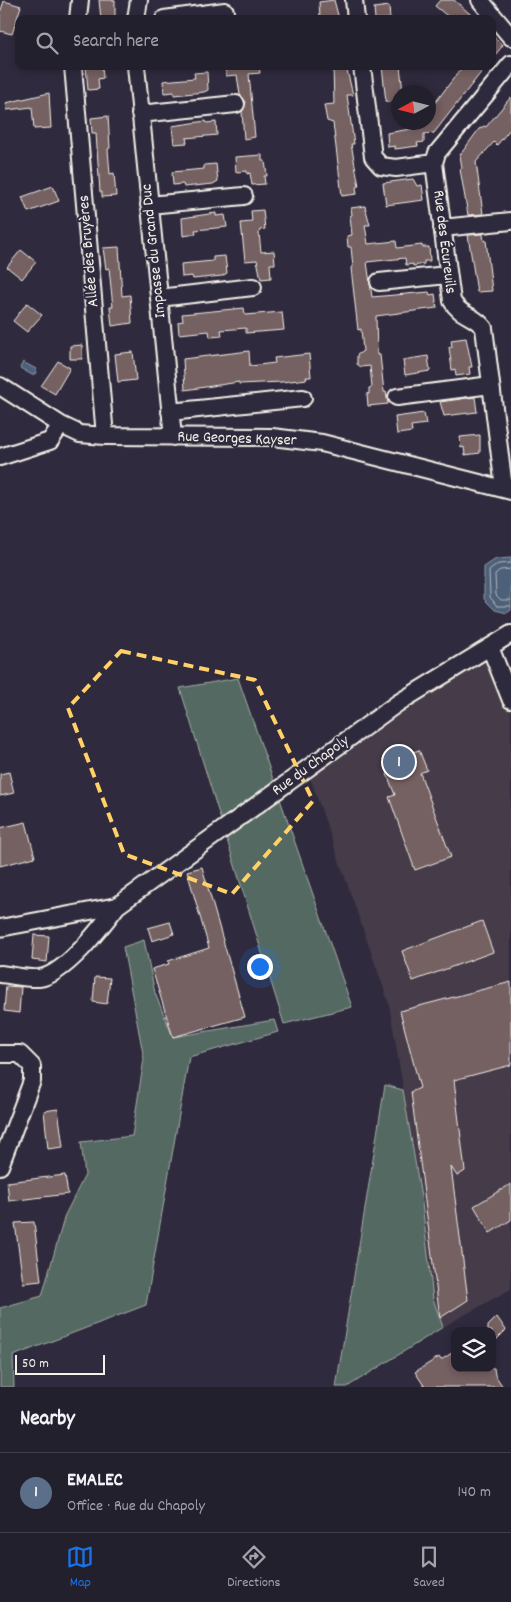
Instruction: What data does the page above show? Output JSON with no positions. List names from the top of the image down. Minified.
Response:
{"streets":{"street":["Rue des Écureuils","Allée des Bruyères","Impasse du Grand Duc","Rue Georges Kayser","Rue du Chapoly"]},"crossings":[["Rue des Écureuils","Rue Georges Kayser"],["Allée des Bruyères","Rue Georges Kayser"],["Impasse du Grand Duc","Rue Georges Kayser"]],"scale_bar":"50 m","north":"left","page":{"search":"Search here","pins":"1","scale":"50 m","heading":"Nearby","list":[{"mark":"1","name":"EMALEC","note":"Office · Rue du Chapoly","value":"140 m"}],"nav":["Map","Directions","Saved"]}}
